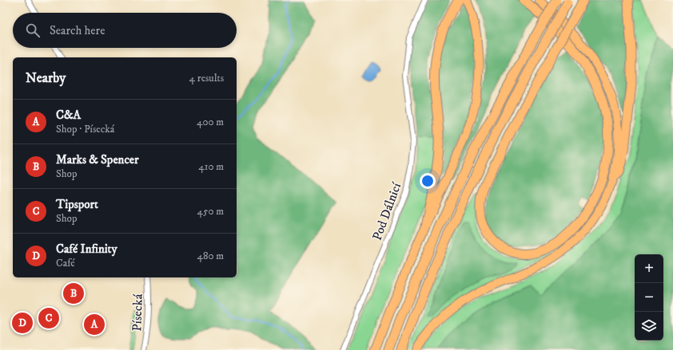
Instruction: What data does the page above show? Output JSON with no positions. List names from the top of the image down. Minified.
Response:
{"streets":{"street":["Pod Dálnicí","Písecká"]},"page":{"search":"Search here","heading":["Nearby","4 results"],"list":[{"mark":"A","name":"C&A","note":"Shop · Písecká","value":"400 m"},{"mark":"B","name":"Marks & Spencer","note":"Shop","value":"410 m"},{"mark":"C","name":"Tipsport","note":"Shop","value":"450 m"},{"mark":"D","name":"Café Infinity","note":"Café","value":"480 m"}],"map_buttons":["+","−"],"pins":["B","C","D","A"]}}
